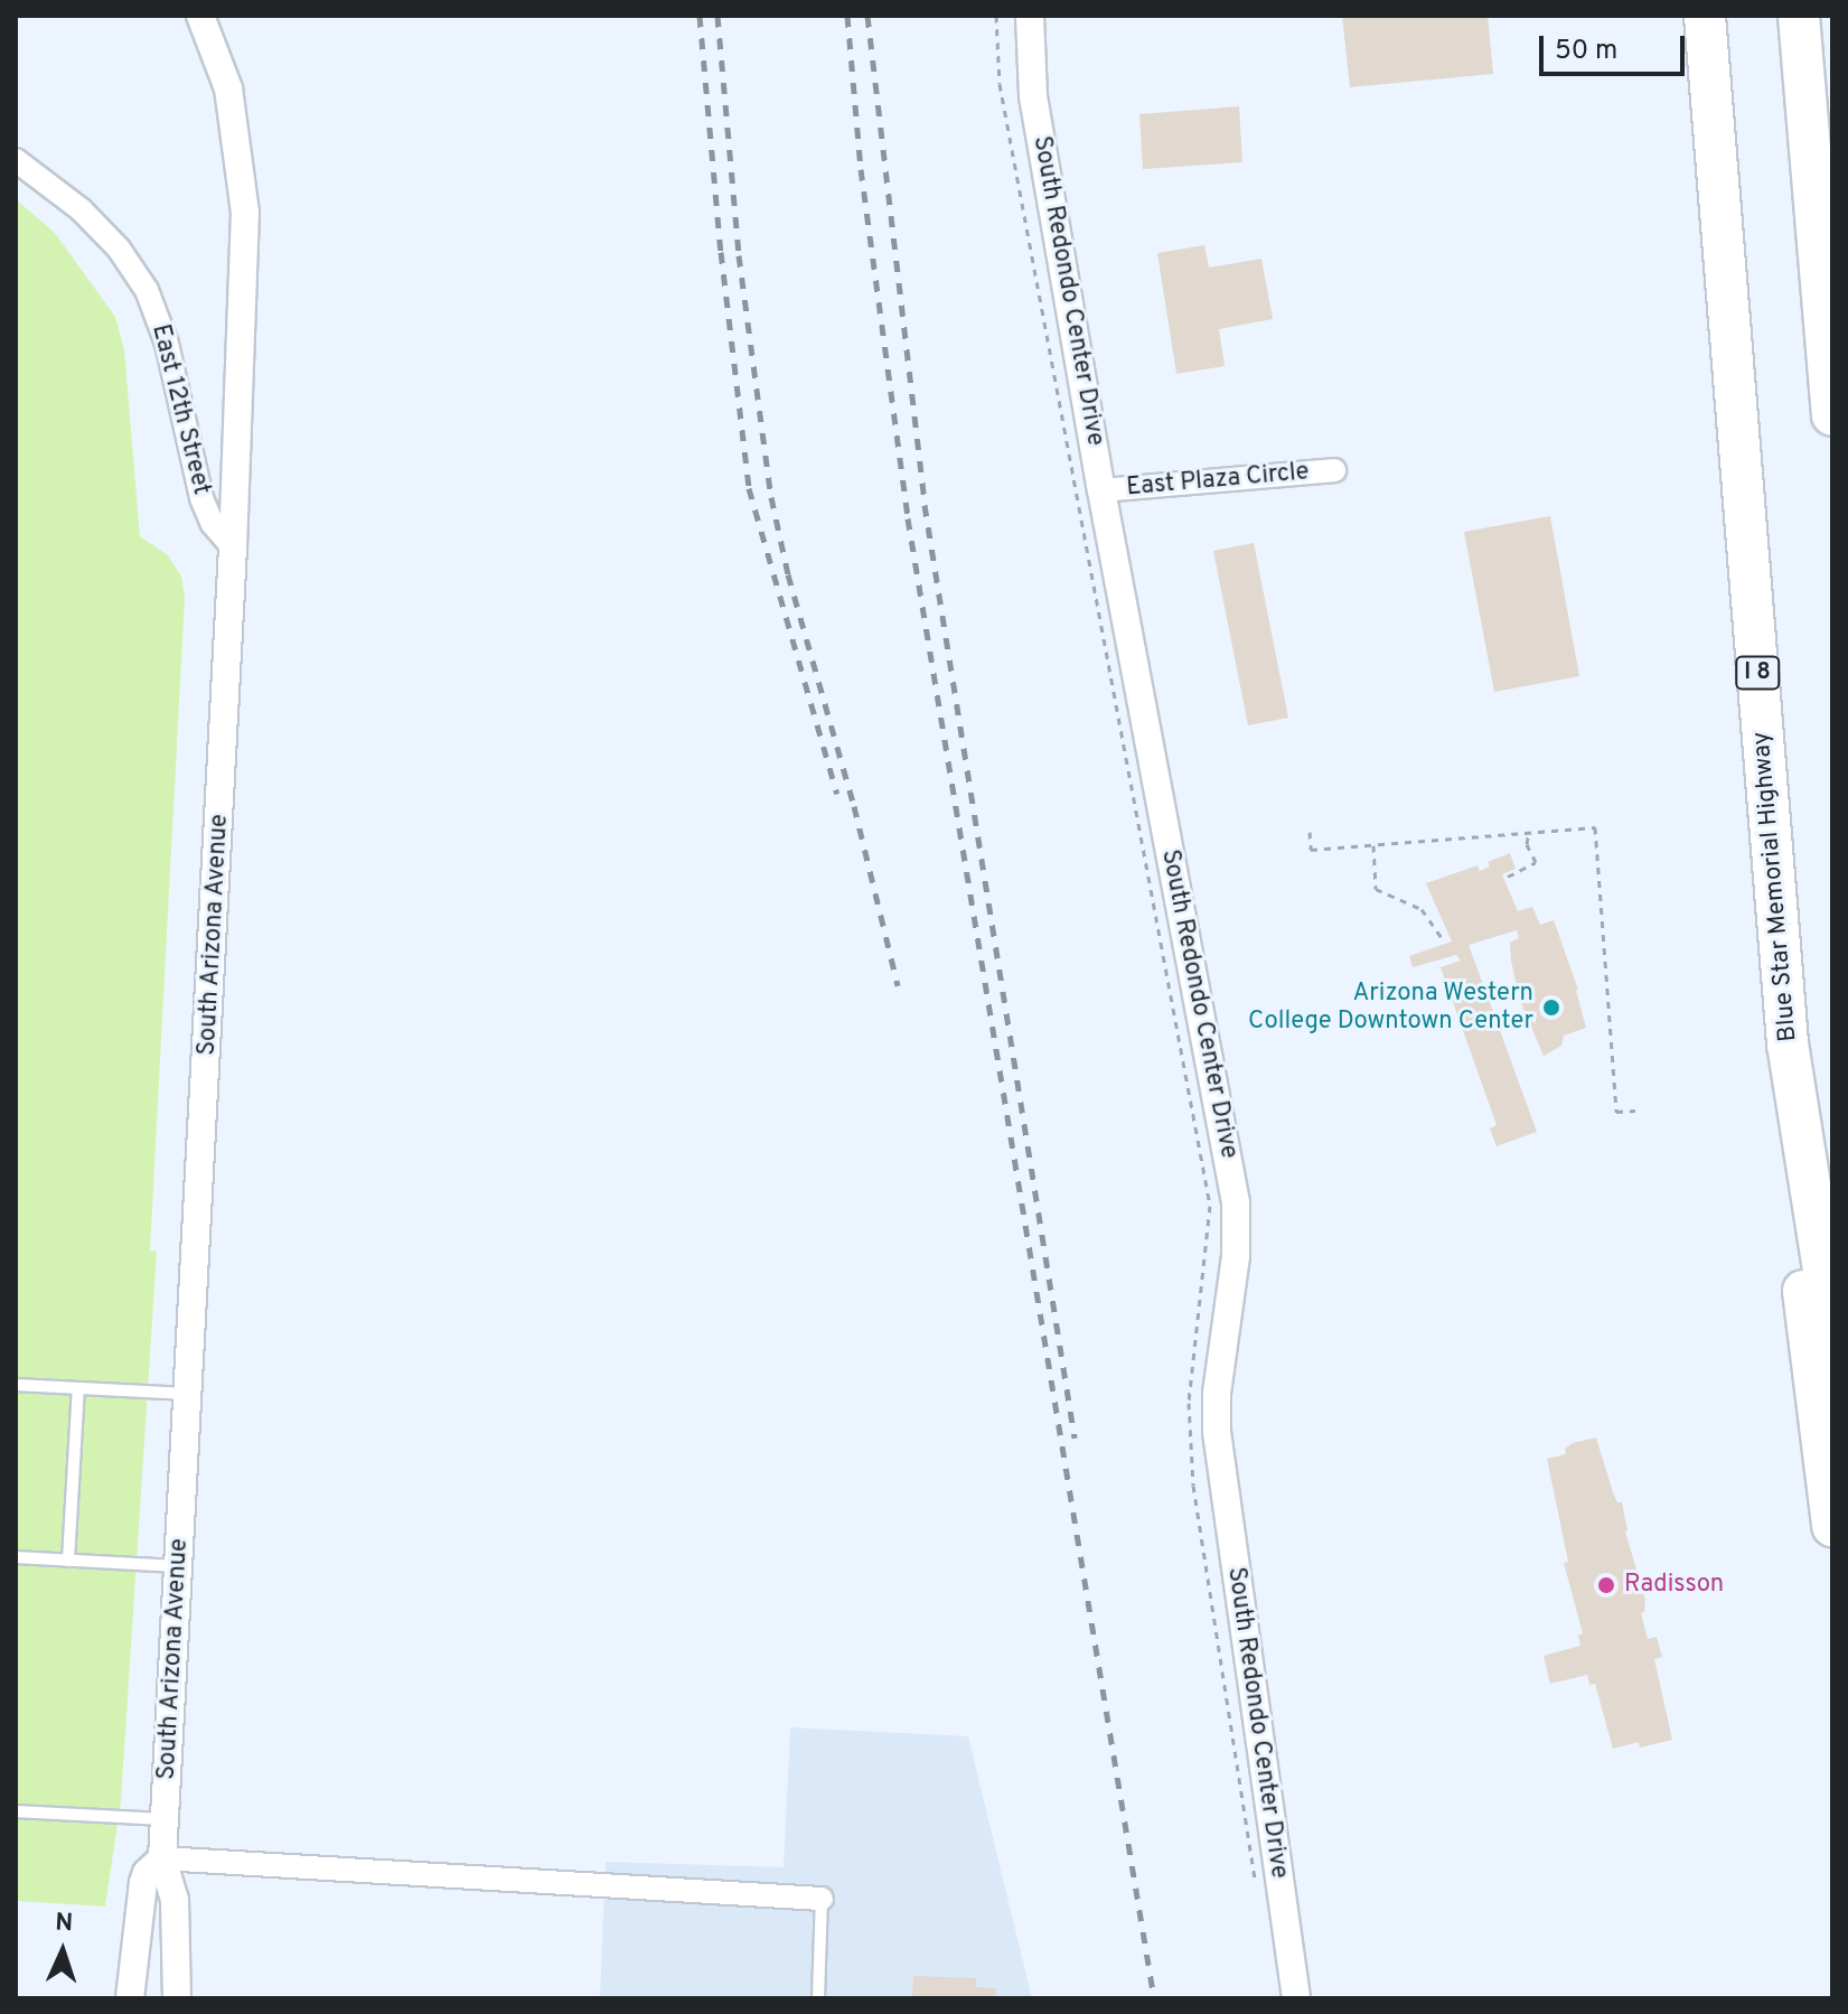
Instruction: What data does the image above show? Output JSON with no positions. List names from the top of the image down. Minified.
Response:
{"streets":{"highway":["I 8","Blue Star Memorial Highway"],"street":["South Redondo Center Drive","East 12th Street","East Plaza Circle","South Arizona Avenue"]},"crossings":[["South Redondo Center Drive","East Plaza Circle"],["East 12th Street","South Arizona Avenue"]],"places":["Arizona Western College Downtown Center","Radisson"],"scale_bar":"50 m","north":"top"}
